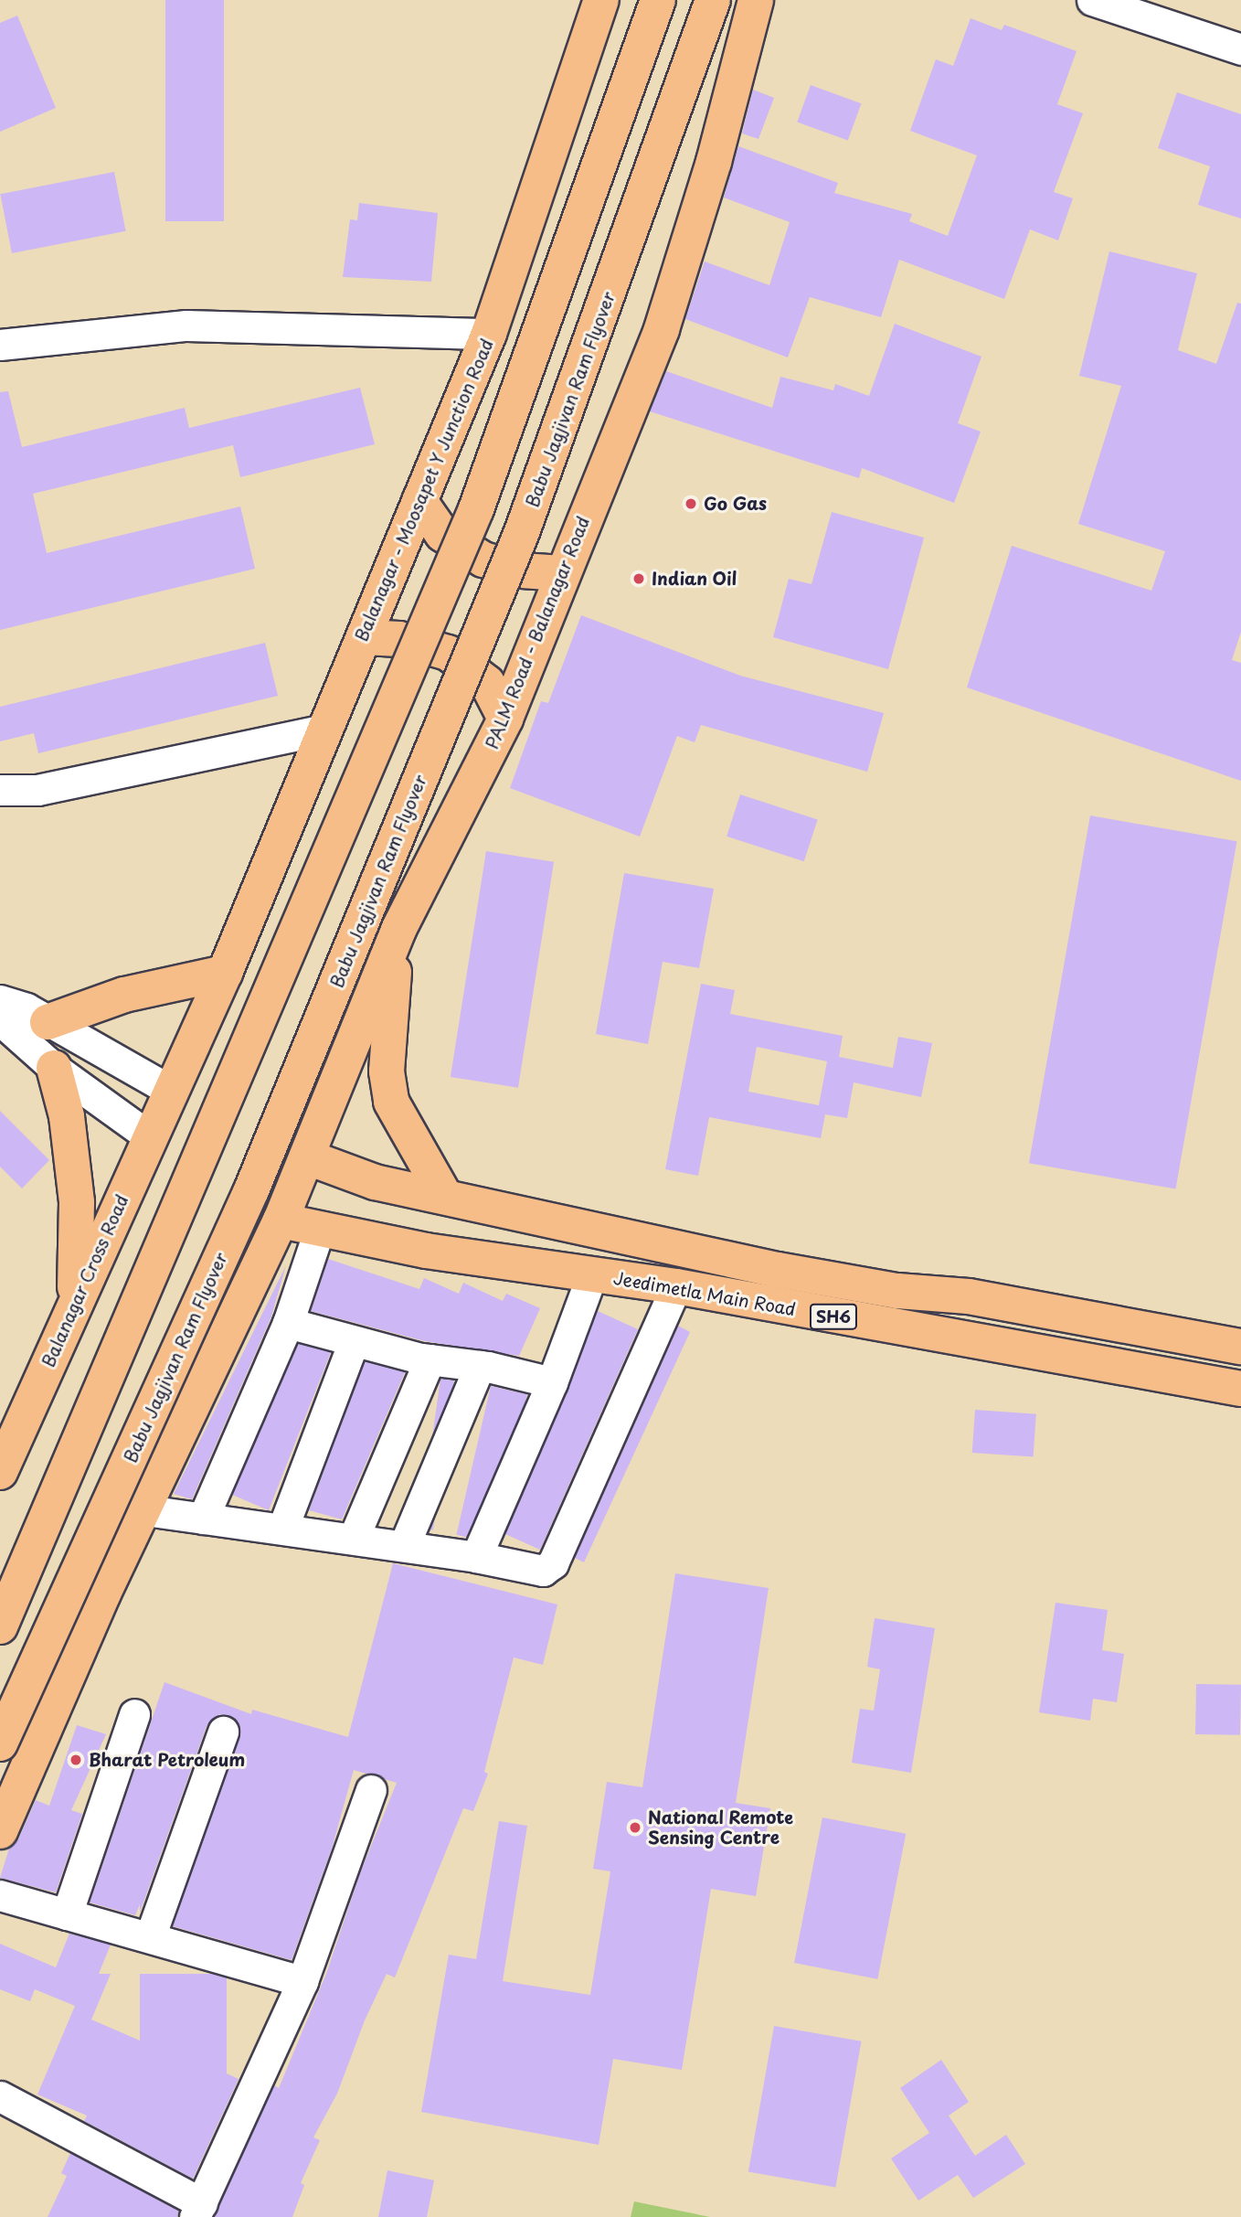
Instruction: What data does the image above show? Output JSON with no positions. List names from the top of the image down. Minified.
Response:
{"streets":{"main road":["Babu Jagjivan Ram Flyover","Balanagar - Moosapet Y Junction Road","PALM Road - Balanagar Road","Balanagar Cross Road","Jeedimetla Main Road","SH6"]},"crossings":[["PALM Road - Balanagar Road","Jeedimetla Main Road"]],"places":["Go Gas","Indian Oil","Bharat Petroleum","National Remote Sensing Centre"]}
